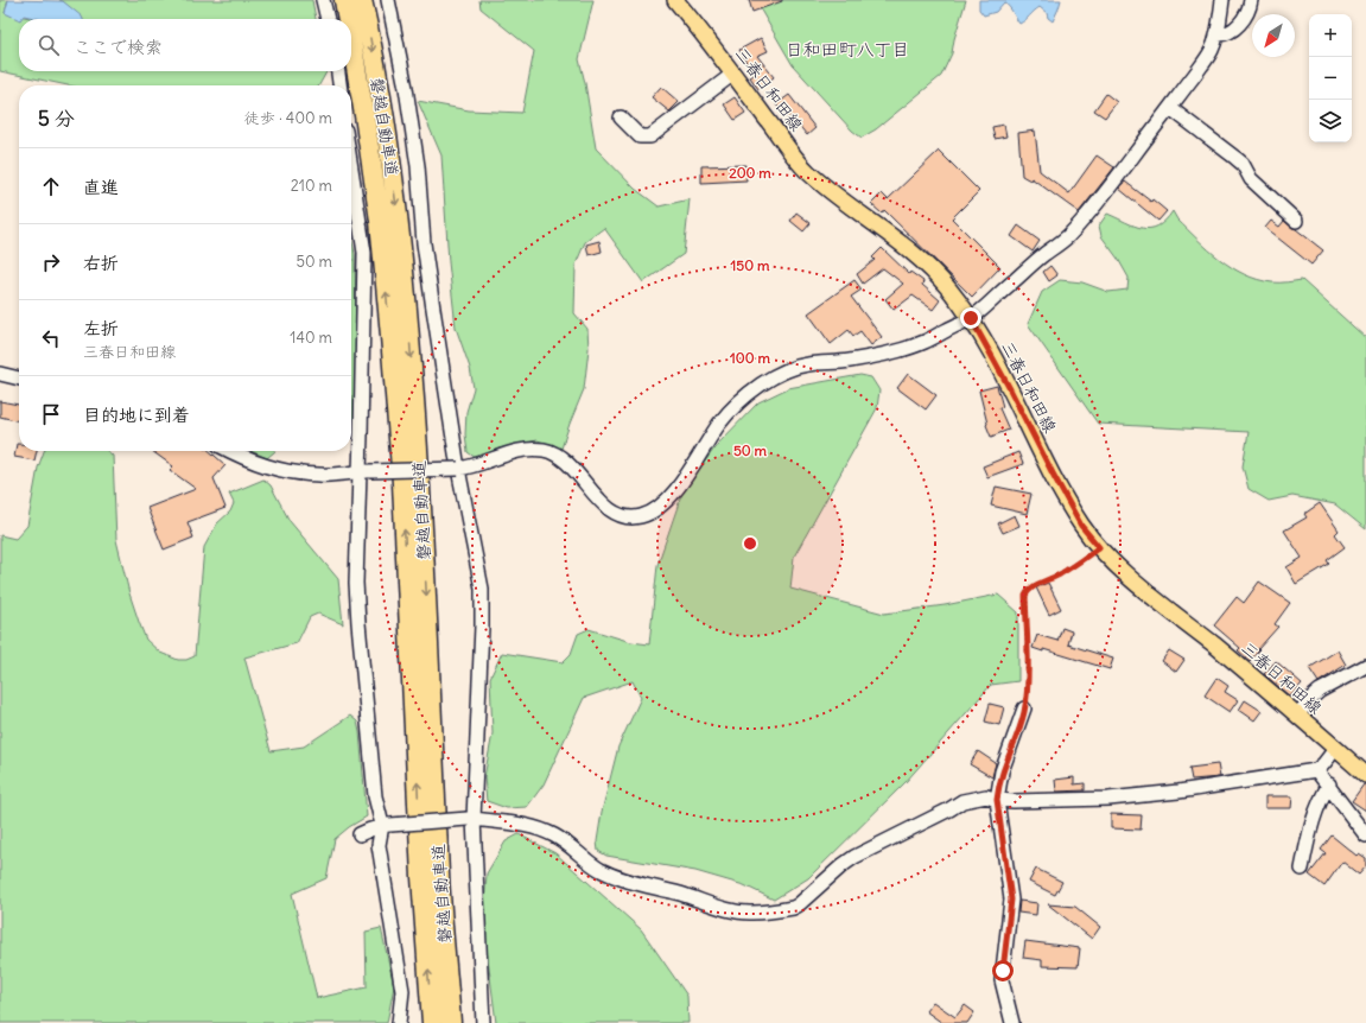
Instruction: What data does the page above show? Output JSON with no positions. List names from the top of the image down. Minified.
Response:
{"streets":{"highway":["磐越自動車道"],"main road":["三春日和田線"]},"districts":["日和田町八丁目"],"north":"bottom left","page":{"map_buttons":["+","−"],"search":"ここで検索","heading":["5 分","徒歩 · 400 m"],"list":[["直進","210 m"],["右折","50 m"],["左折","三春日和田線","140 m"],"目的地に到着"]},"rings":["200 m","150 m","100 m","50 m"]}
